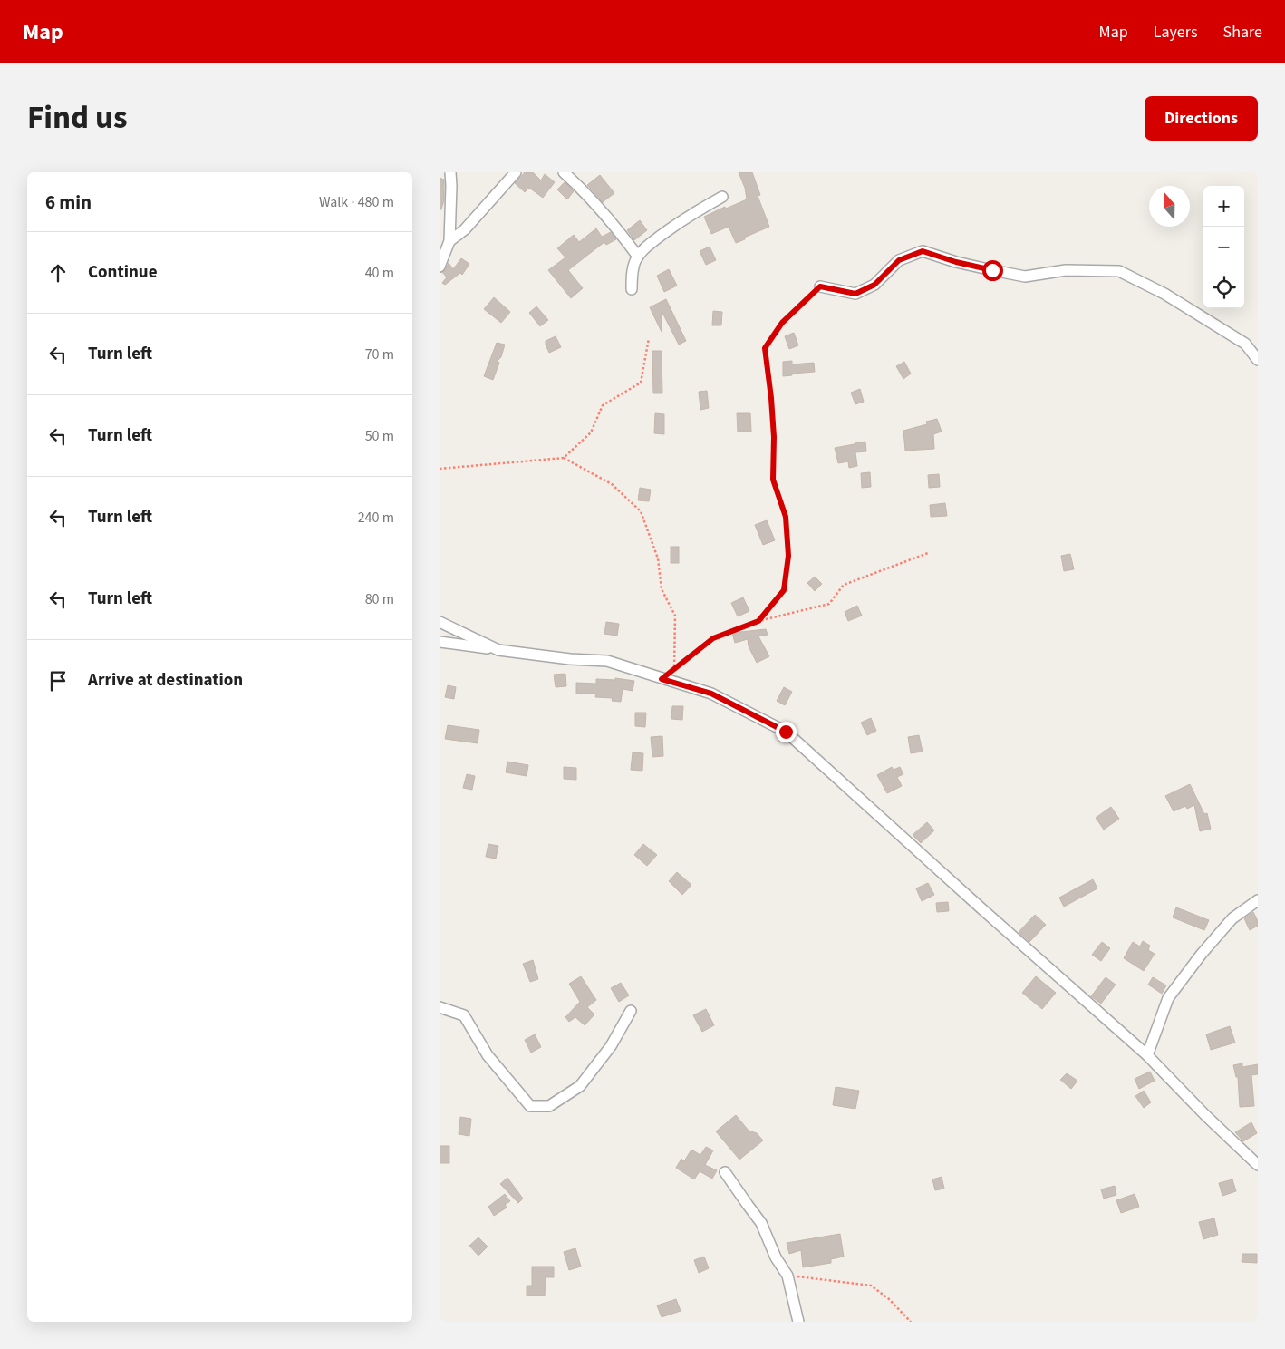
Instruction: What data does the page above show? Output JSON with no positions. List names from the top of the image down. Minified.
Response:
{"north":"top","page":{"header":"Map","nav":["Map","Layers","Share"],"title":"Find us","buttons":"Directions","heading":["6 min","Walk · 480 m"],"map_buttons":["+","−"],"list":[["Continue","40 m"],["Turn left","70 m"],["Turn left","50 m"],["Turn left","240 m"],["Turn left","80 m"],"Arrive at destination"]}}
